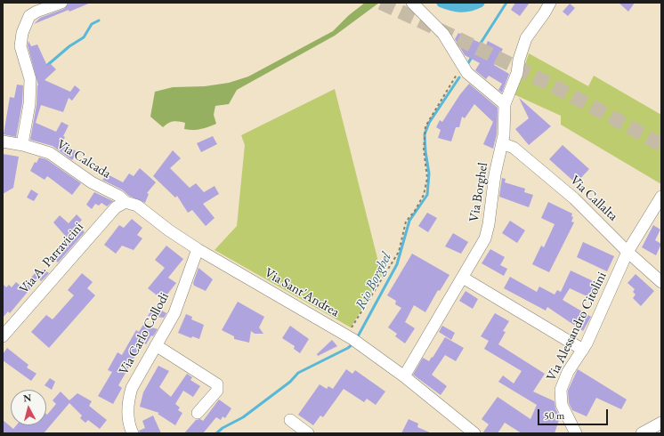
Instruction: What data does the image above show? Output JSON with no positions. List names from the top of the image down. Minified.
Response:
{"streets":{"street":["Via Calcada","Via Borghel","Via Callalta","Via A. Parravicini","Via Sant'Andrea","Via Alessandro Citolini","Via Carlo Collodi"]},"crossings":[["Via Calcada","Via A. Parravicini"],["Via Calcada","Via Sant'Andrea"],["Via Borghel","Via Callalta"],["Via Borghel","Via Sant'Andrea"],["Via Callalta","Via Alessandro Citolini"],["Via A. Parravicini","Via Sant'Andrea"],["Via Sant'Andrea","Via Carlo Collodi"]],"water":["Rio Borghel"],"scale_bar":"50 m","north":"top"}
